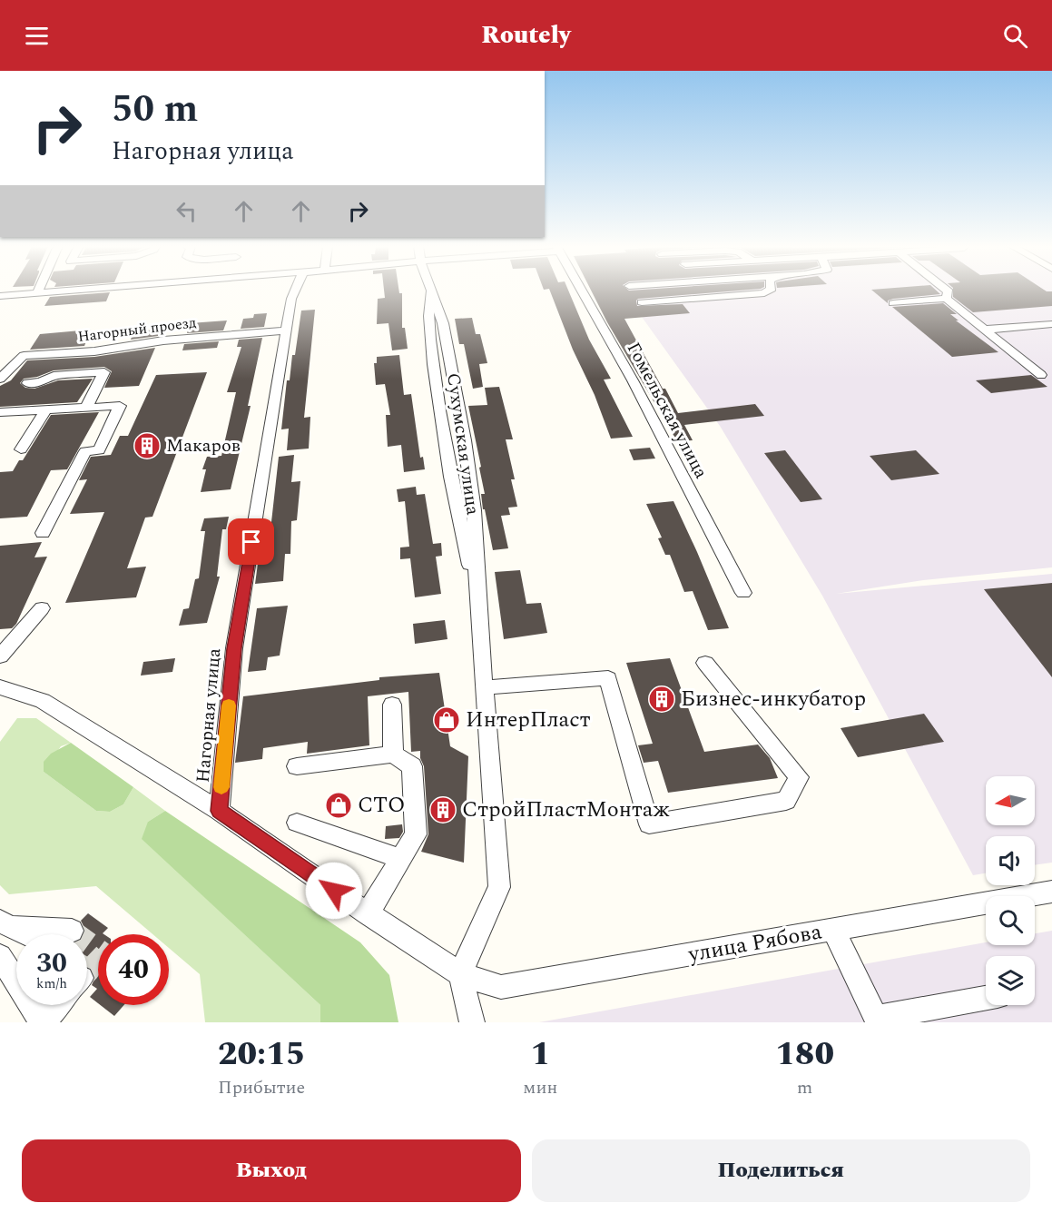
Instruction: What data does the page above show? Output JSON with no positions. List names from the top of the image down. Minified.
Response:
{"streets":{"street":["Нагорный проезд","Гомельская улица","Сухумская улица","Нагорная улица","улица Рябова"]},"crossings":[["Нагорный проезд","Нагорная улица"],["Сухумская улица","улица Рябова"],["Нагорная улица","улица Рябова"]],"places":{"building":["Макаров","Бизнес-инкубатор","СтройПластМонтаж"],"shop":["ИнтерПласт","СТО"]},"north":"left","page":{"header":"Routely","turn":["50 m","Нагорная улица"],"speed":"30 km/h","limit":"40","eta":["20:15","Прибытие","1","мин","180","m"],"buttons":["Выход","Поделиться"]}}
